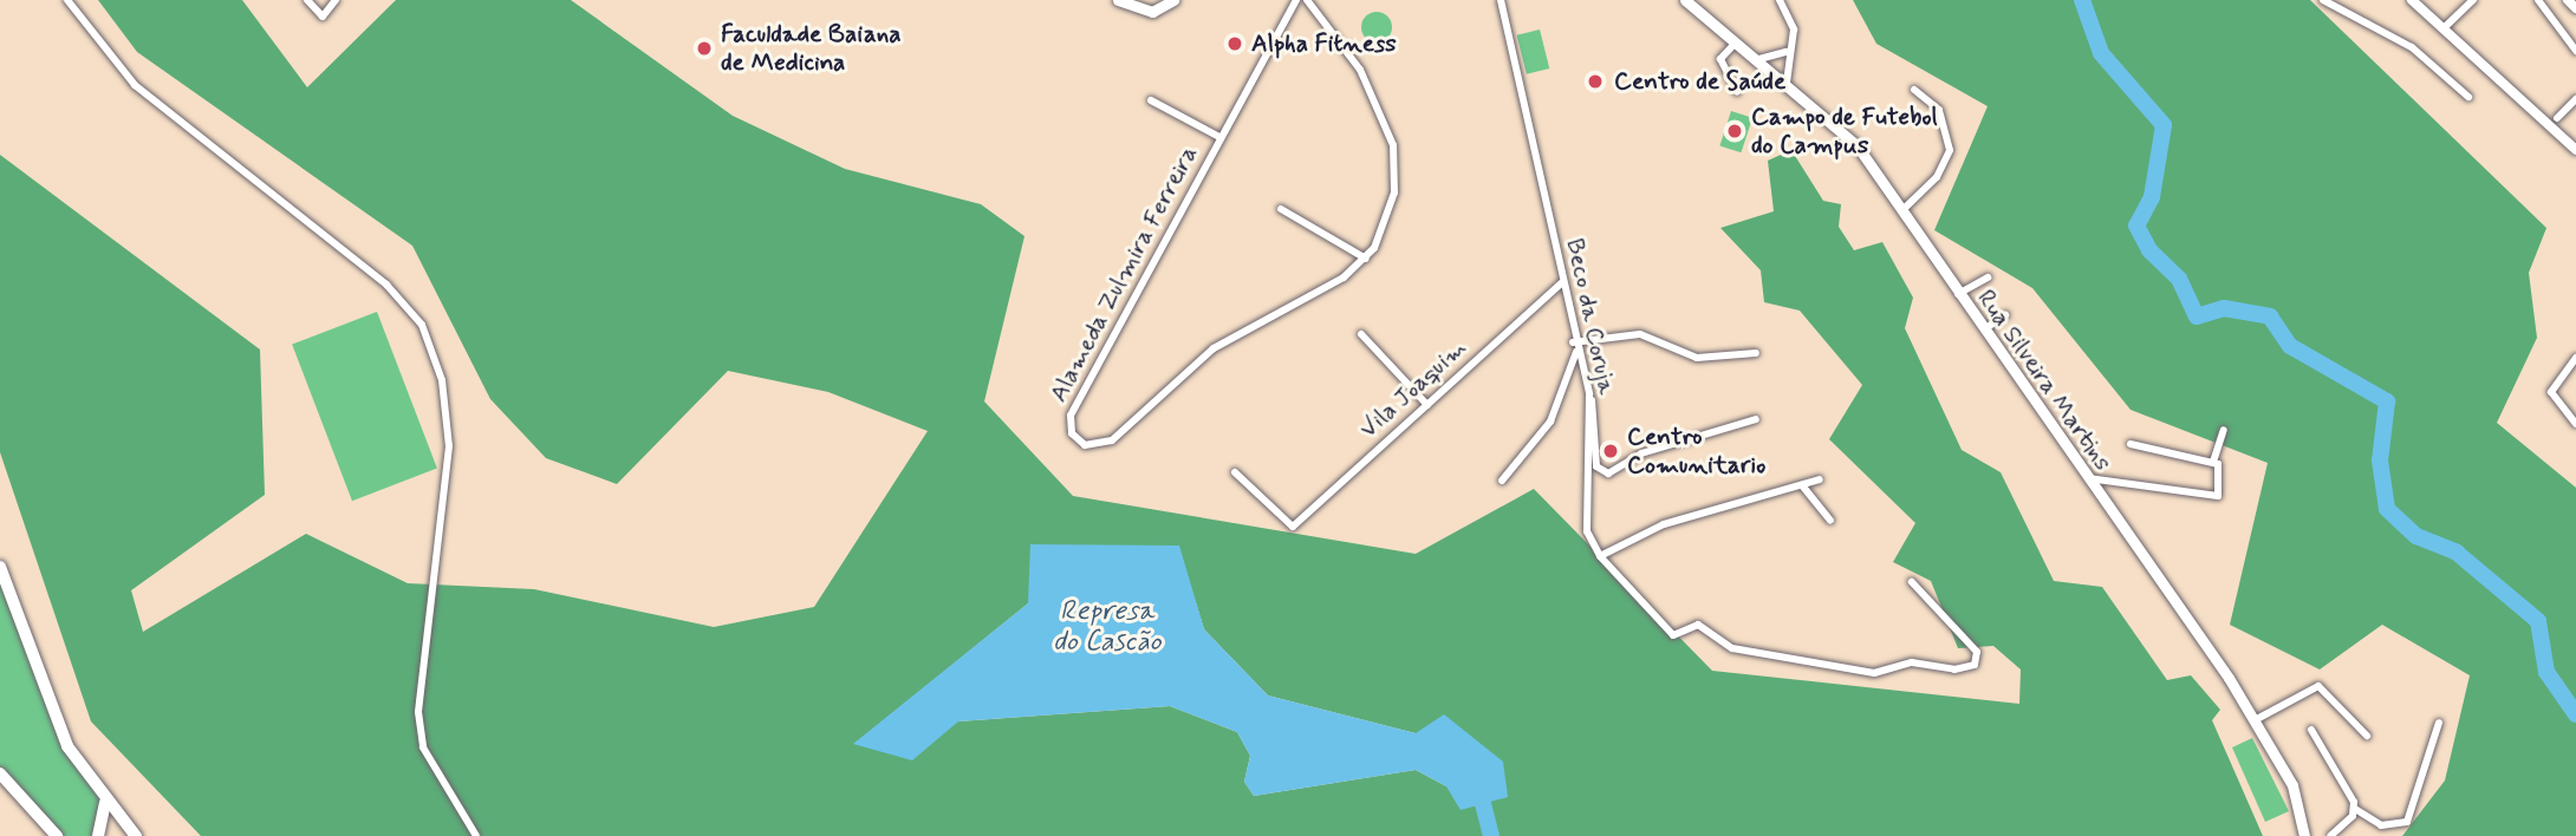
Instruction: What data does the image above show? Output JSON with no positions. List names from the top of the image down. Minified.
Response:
{"streets":{"main road":["Rua Silveira Martins"],"street":["Alameda Zulmira Ferreira","Beco da Coruja","Vila Joaquim"]},"crossings":[["Beco da Coruja","Vila Joaquim"]],"water":["Represa do Cascão"],"places":["Alpha Fitness","Faculdade Baiana de Medicina","Centro de Saúde","Campo de Futebol do Campus","Centro Comunitario"]}
